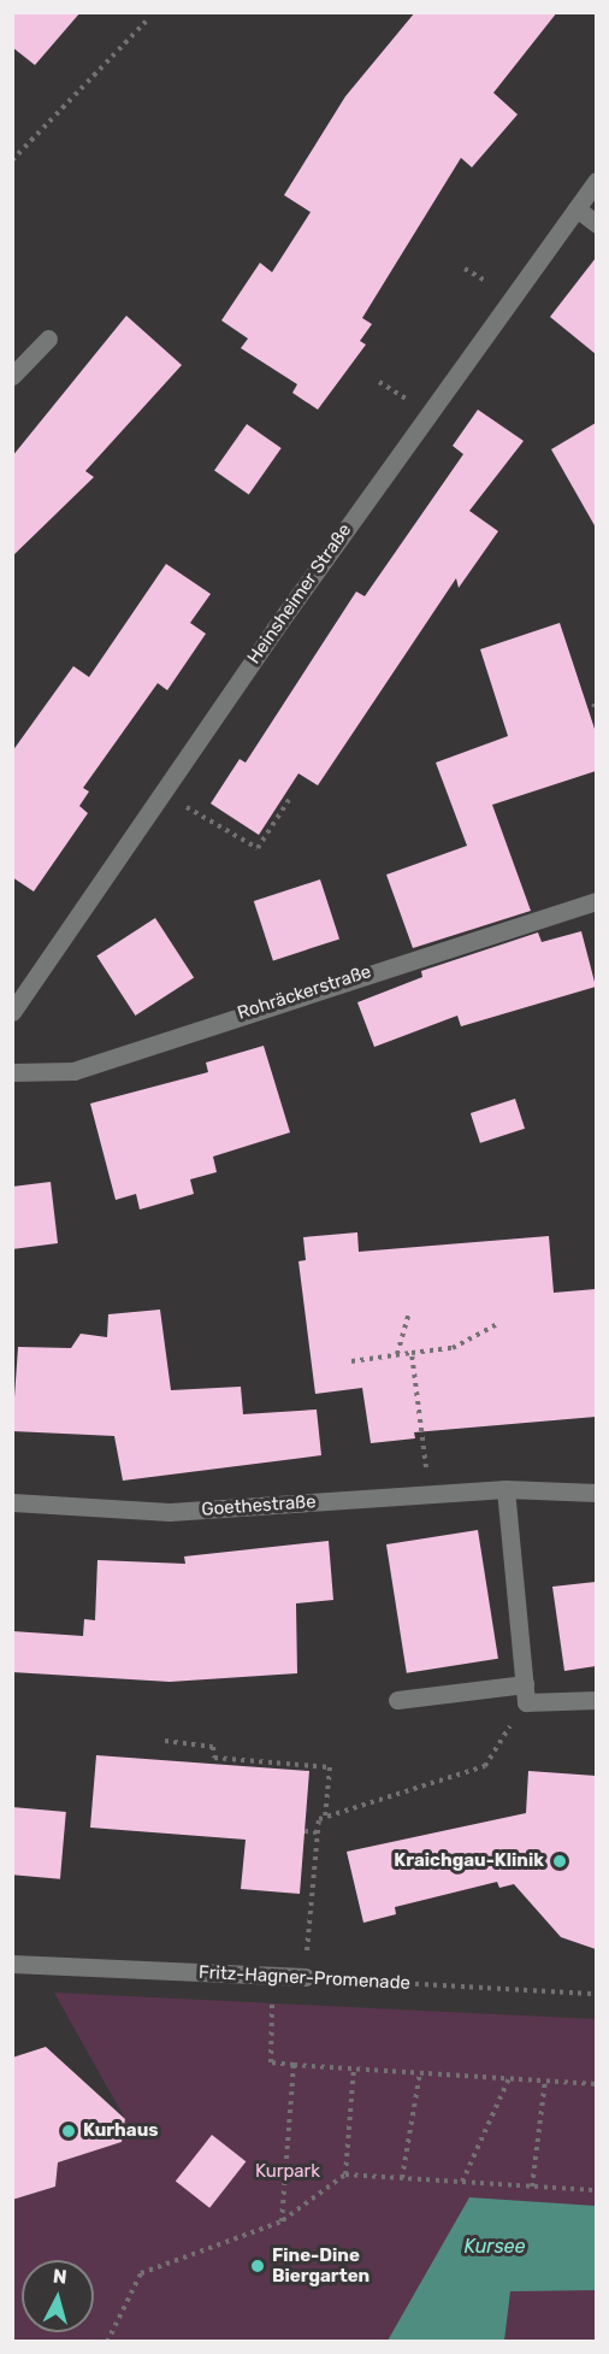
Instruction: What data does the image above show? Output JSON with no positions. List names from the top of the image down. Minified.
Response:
{"streets":{"street":["Heinsheimer Straße","Rohräckerstraße","Goethestraße","Fritz-Hagner-Promenade"]},"water":["Kursee"],"parks":["Kurpark"],"places":["Kraichgau-Klinik","Kurhaus","Fine-Dine Biergarten"],"north":"top"}
